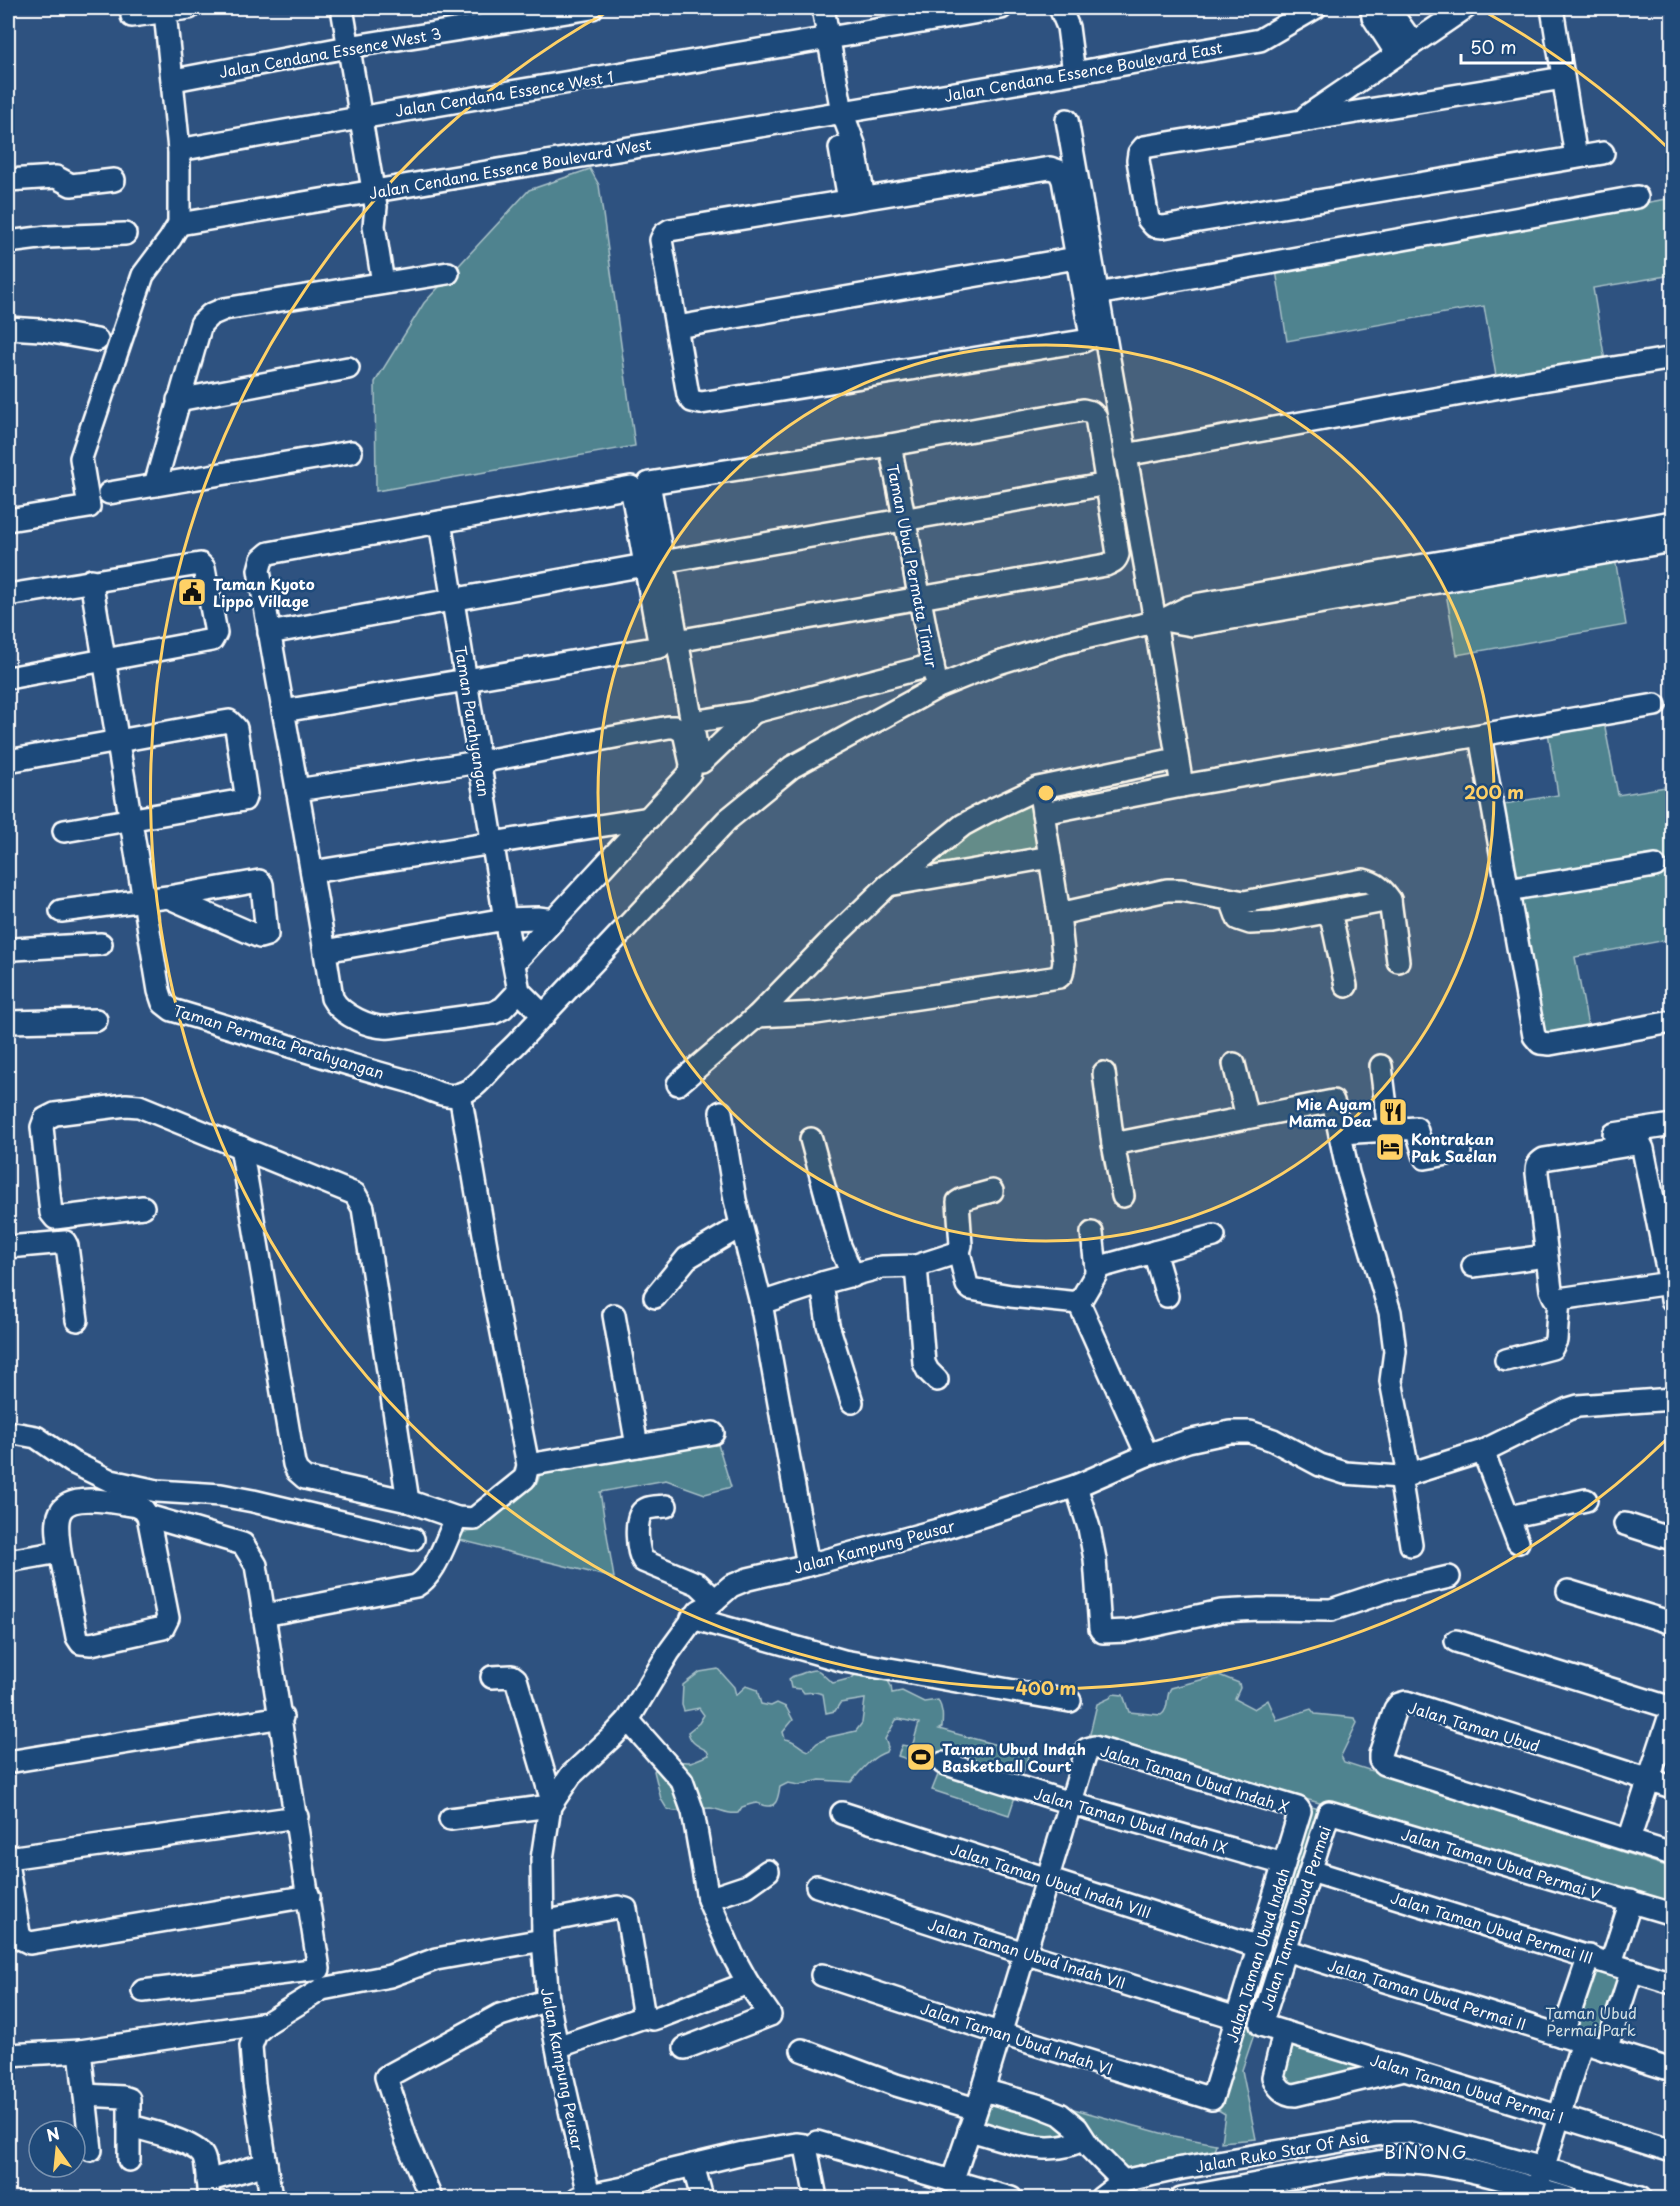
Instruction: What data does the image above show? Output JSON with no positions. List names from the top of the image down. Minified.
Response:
{"streets":{"street":["Jalan Cendana Essence West 3","Jalan Cendana Essence Boulevard East","Jalan Cendana Essence West 1","Jalan Cendana Essence Boulevard West","Taman Ubud Permata Timur","Taman Parahyangan","Taman Permata Parahyangan","Jalan Kampung Peusar","Jalan Taman Ubud","Jalan Taman Ubud Indah X","Jalan Taman Ubud Indah IX","Jalan Taman Ubud Permai V","Jalan Taman Ubud Indah VIII","Jalan Taman Ubud Permai","Jalan Taman Ubud Permai III","Jalan Taman Ubud Indah VII","Jalan Taman Ubud Indah","Jalan Taman Ubud Permai II","Jalan Taman Ubud Indah VI","Jalan Taman Ubud Permai I","Jalan Ruko Star Of Asia"]},"crossings":[["Jalan Cendana Essence Boulevard East","Jalan Cendana Essence Boulevard West"],["Jalan Taman Ubud Indah X","Jalan Taman Ubud Indah IX"],["Jalan Taman Ubud Indah X","Jalan Taman Ubud Indah"],["Jalan Taman Ubud Indah IX","Jalan Taman Ubud Indah"],["Jalan Taman Ubud Permai V","Jalan Taman Ubud Permai"],["Jalan Taman Ubud Indah VIII","Jalan Taman Ubud Indah"],["Jalan Taman Ubud Permai","Jalan Taman Ubud Permai III"],["Jalan Taman Ubud Permai","Jalan Taman Ubud Permai II"],["Jalan Taman Ubud Permai","Jalan Taman Ubud Permai I"],["Jalan Taman Ubud Indah VII","Jalan Taman Ubud Indah"],["Jalan Taman Ubud Indah","Jalan Taman Ubud Indah VI"]],"districts":["BINONG"],"parks":["Taman Ubud Permai Park"],"places":{"public building":["Taman Kyoto Lippo Village"],"restaurant":["Mie Ayam Mama Dea"],"hotel":["Kontrakan Pak Saelan"],"sports":["Taman Ubud Indah Basketball Court"]},"scale_bar":"50 m","north":"top","rings":["200 m","400 m"]}
